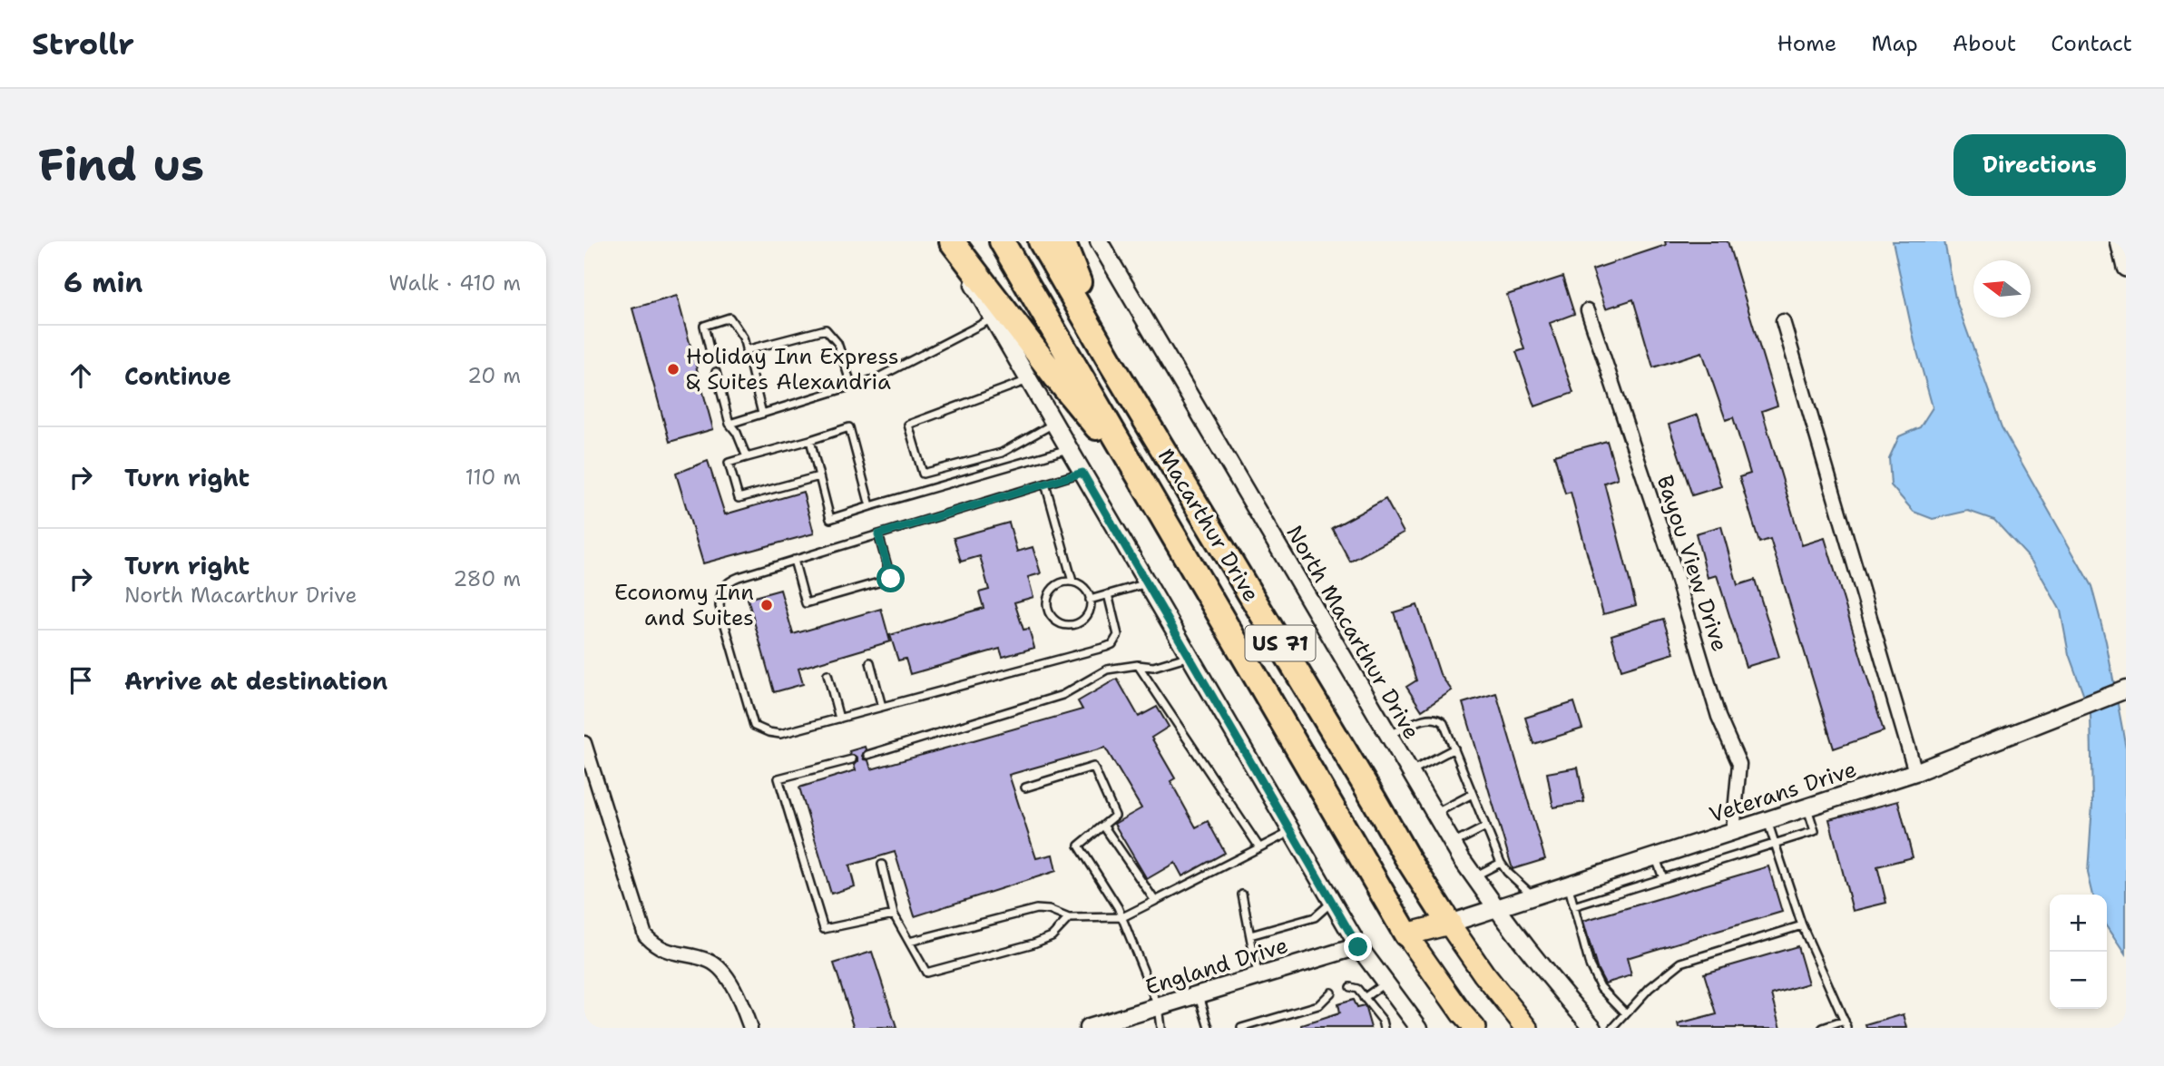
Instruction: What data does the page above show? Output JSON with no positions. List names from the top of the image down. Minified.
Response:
{"streets":{"highway":["Macarthur Drive","US 71"],"street":["Bayou View Drive","North Macarthur Drive","Veterans Drive","England Drive"]},"crossings":[["Macarthur Drive","Veterans Drive"],["Bayou View Drive","Veterans Drive"],["North Macarthur Drive","Veterans Drive"]],"places":["Holiday Inn Express & Suites Alexandria","Economy Inn and Suites"],"north":"left","page":{"header":"Strollr","nav":["Home","Map","About","Contact"],"buttons":"Directions","title":"Find us","heading":["6 min","Walk · 410 m"],"list":[["Continue","20 m"],["Turn right","110 m"],["Turn right","North Macarthur Drive","280 m"],"Arrive at destination"],"map_buttons":["+","−"]}}
